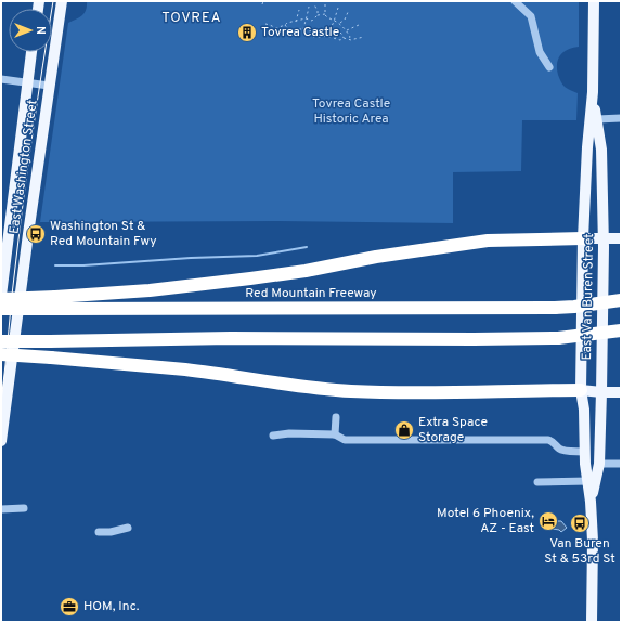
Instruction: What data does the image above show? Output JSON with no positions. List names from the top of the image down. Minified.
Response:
{"streets":{"highway":["Red Mountain Freeway"],"main road":["East Washington Street","East Van Buren Street"]},"districts":["TOVREA"],"parks":["Tovrea Castle Historic Area"],"places":{"building":["Tovrea Castle"],"bus stop":["Washington St & Red Mountain Fwy","Van Buren St & 53rd St"],"shop":["Extra Space Storage"],"hotel":["Motel 6 Phoenix, AZ - East"],"office":["HOM, Inc."]},"north":"right"}
